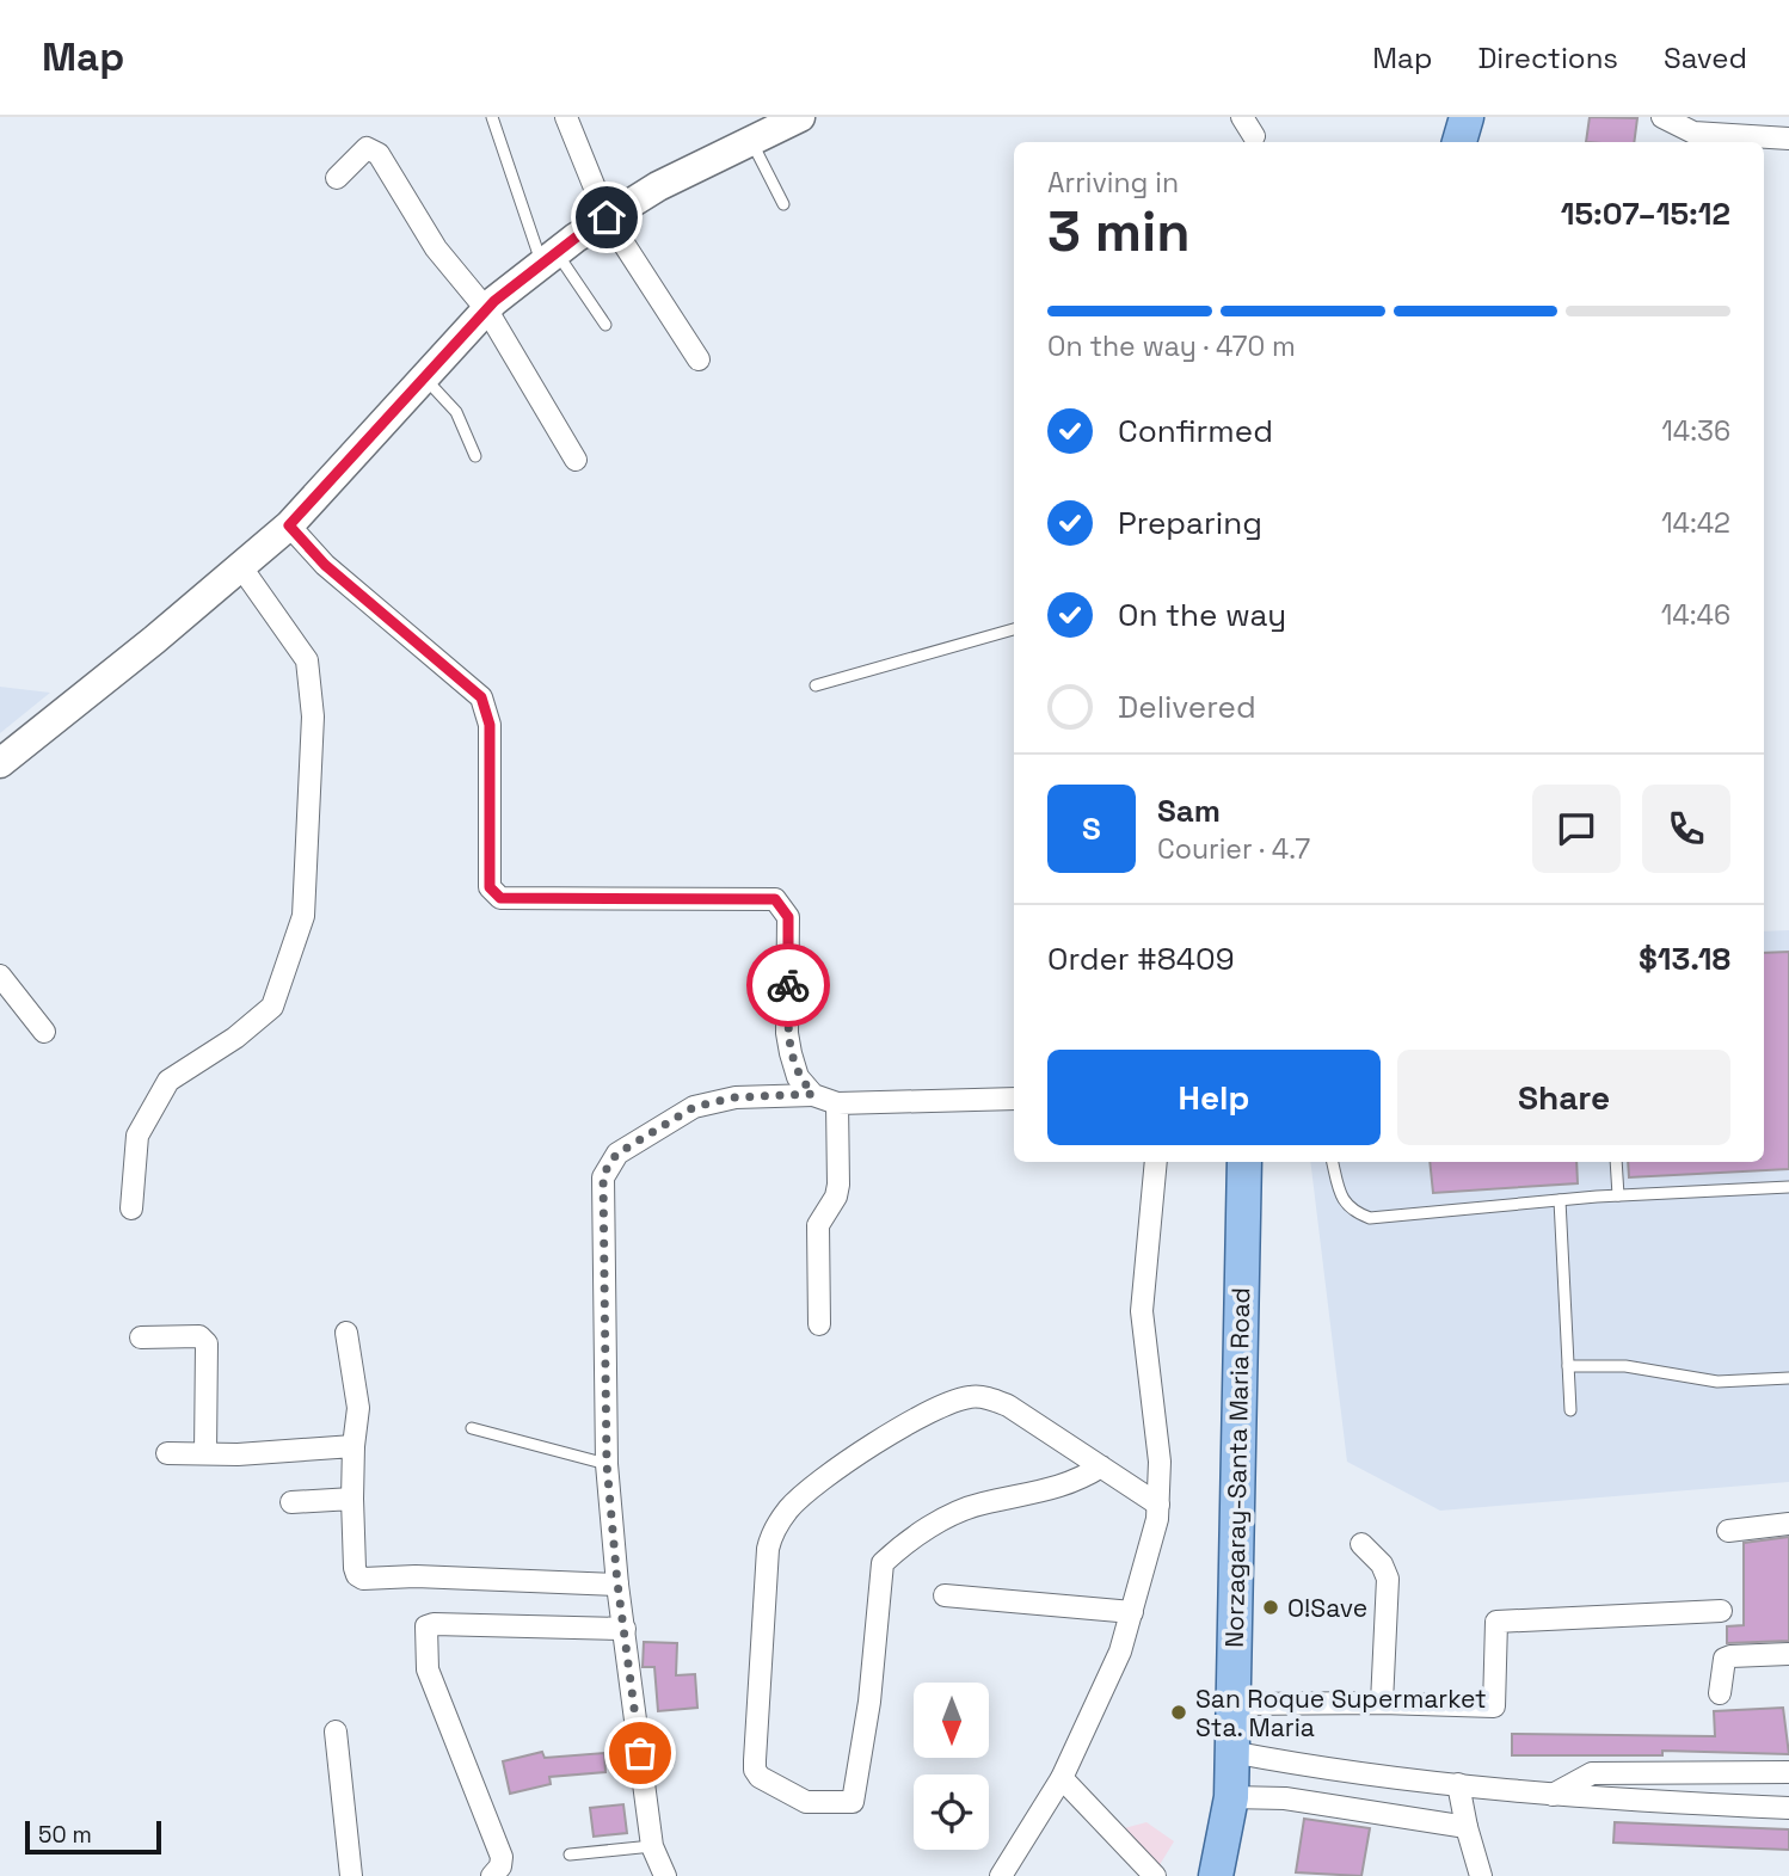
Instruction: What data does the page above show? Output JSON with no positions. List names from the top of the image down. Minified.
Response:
{"streets":{"main road":["Norzagaray-Santa Maria Road"]},"places":["O!Save","San Roque Supermarket Sta. Maria"],"scale_bar":"50 m","north":"bottom","page":{"header":"Map","nav":["Map","Directions","Saved"],"heading":["3 min","Arriving in","15:07–15:12"],"panel":["Sam","Courier · 4.7","Order #8409","$13.18"],"bar":"On the way · 470 m","list":[["Confirmed","14:36"],["Preparing","14:42"],["On the way","14:46"],"Delivered"],"round":"S","buttons":["Help","Share"],"scale":"50 m"}}
